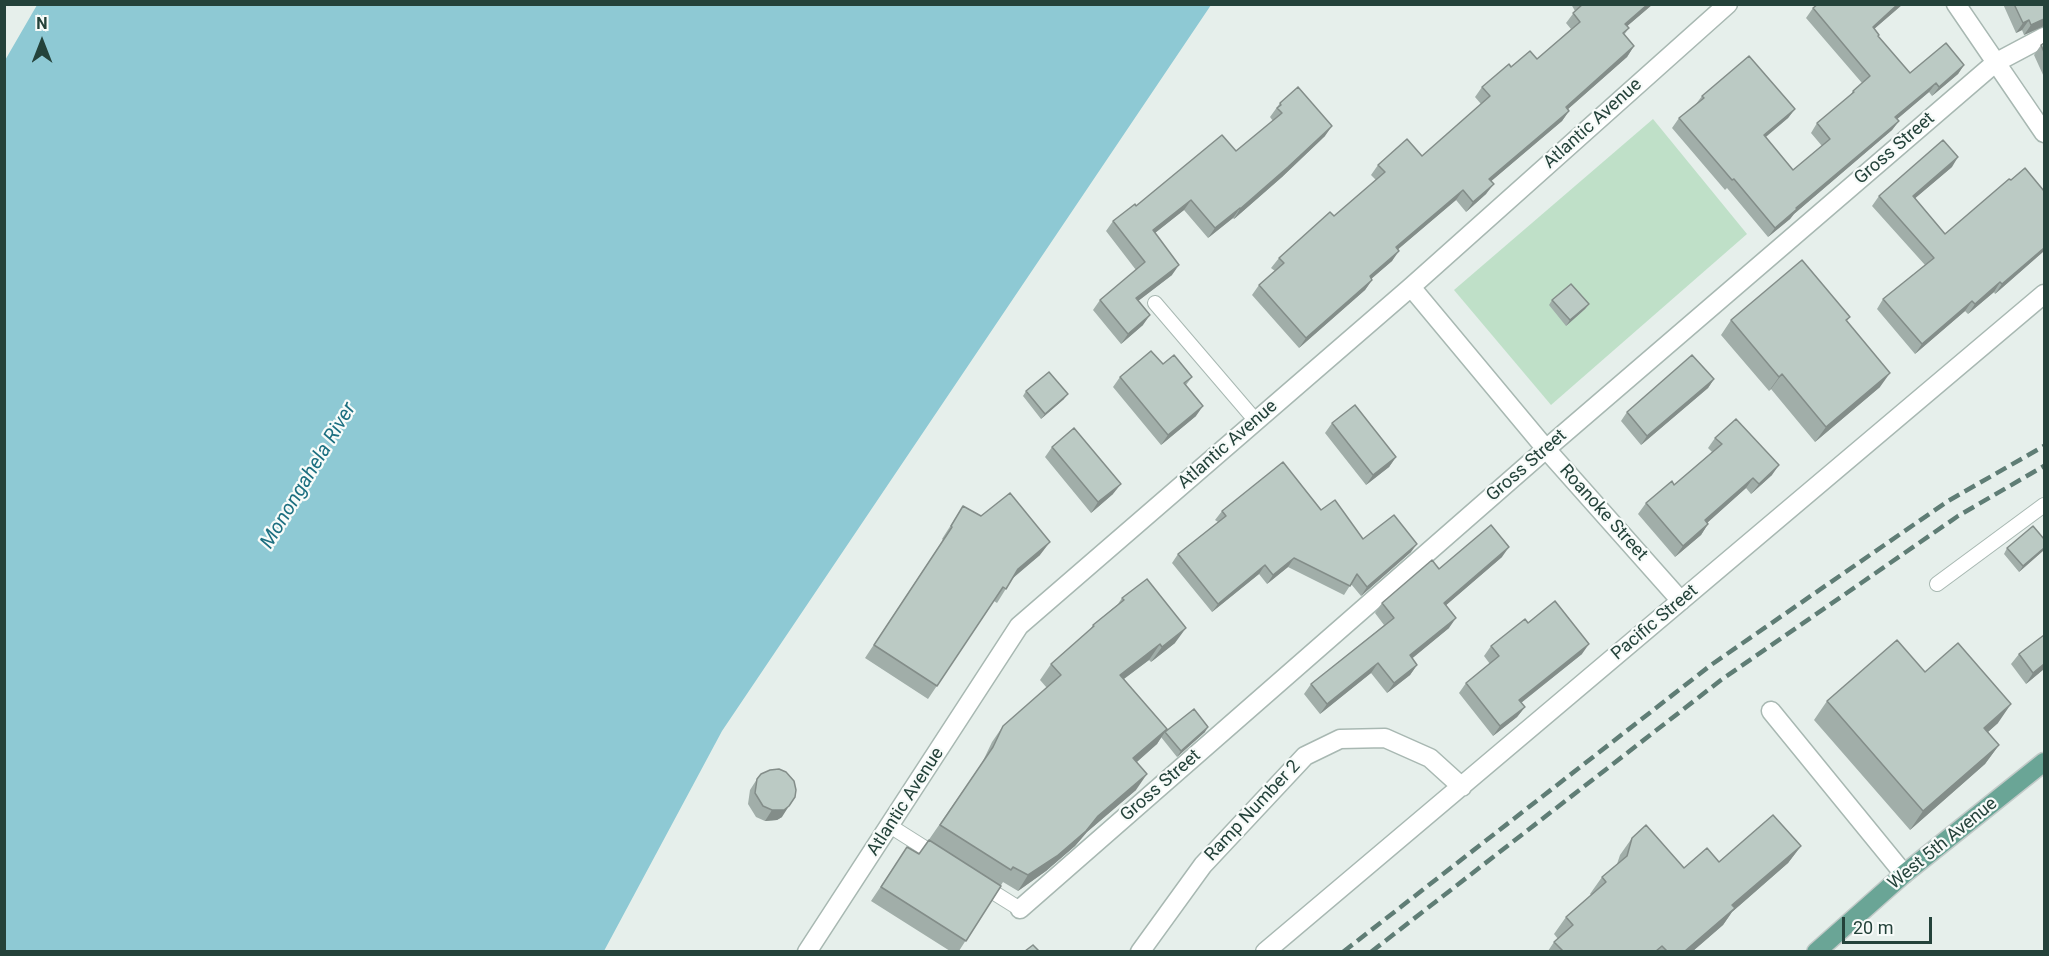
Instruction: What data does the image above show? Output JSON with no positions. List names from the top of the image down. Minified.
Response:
{"streets":{"main road":["West 5th Avenue"],"street":["Atlantic Avenue","Gross Street","Roanoke Street","Pacific Street","Ramp Number 2"]},"crossings":[["Atlantic Avenue","Roanoke Street"],["Gross Street","Roanoke Street"],["Roanoke Street","Pacific Street"],["Pacific Street","Ramp Number 2"]],"water":["Monongahela River"],"scale_bar":"20 m","north":"top"}
